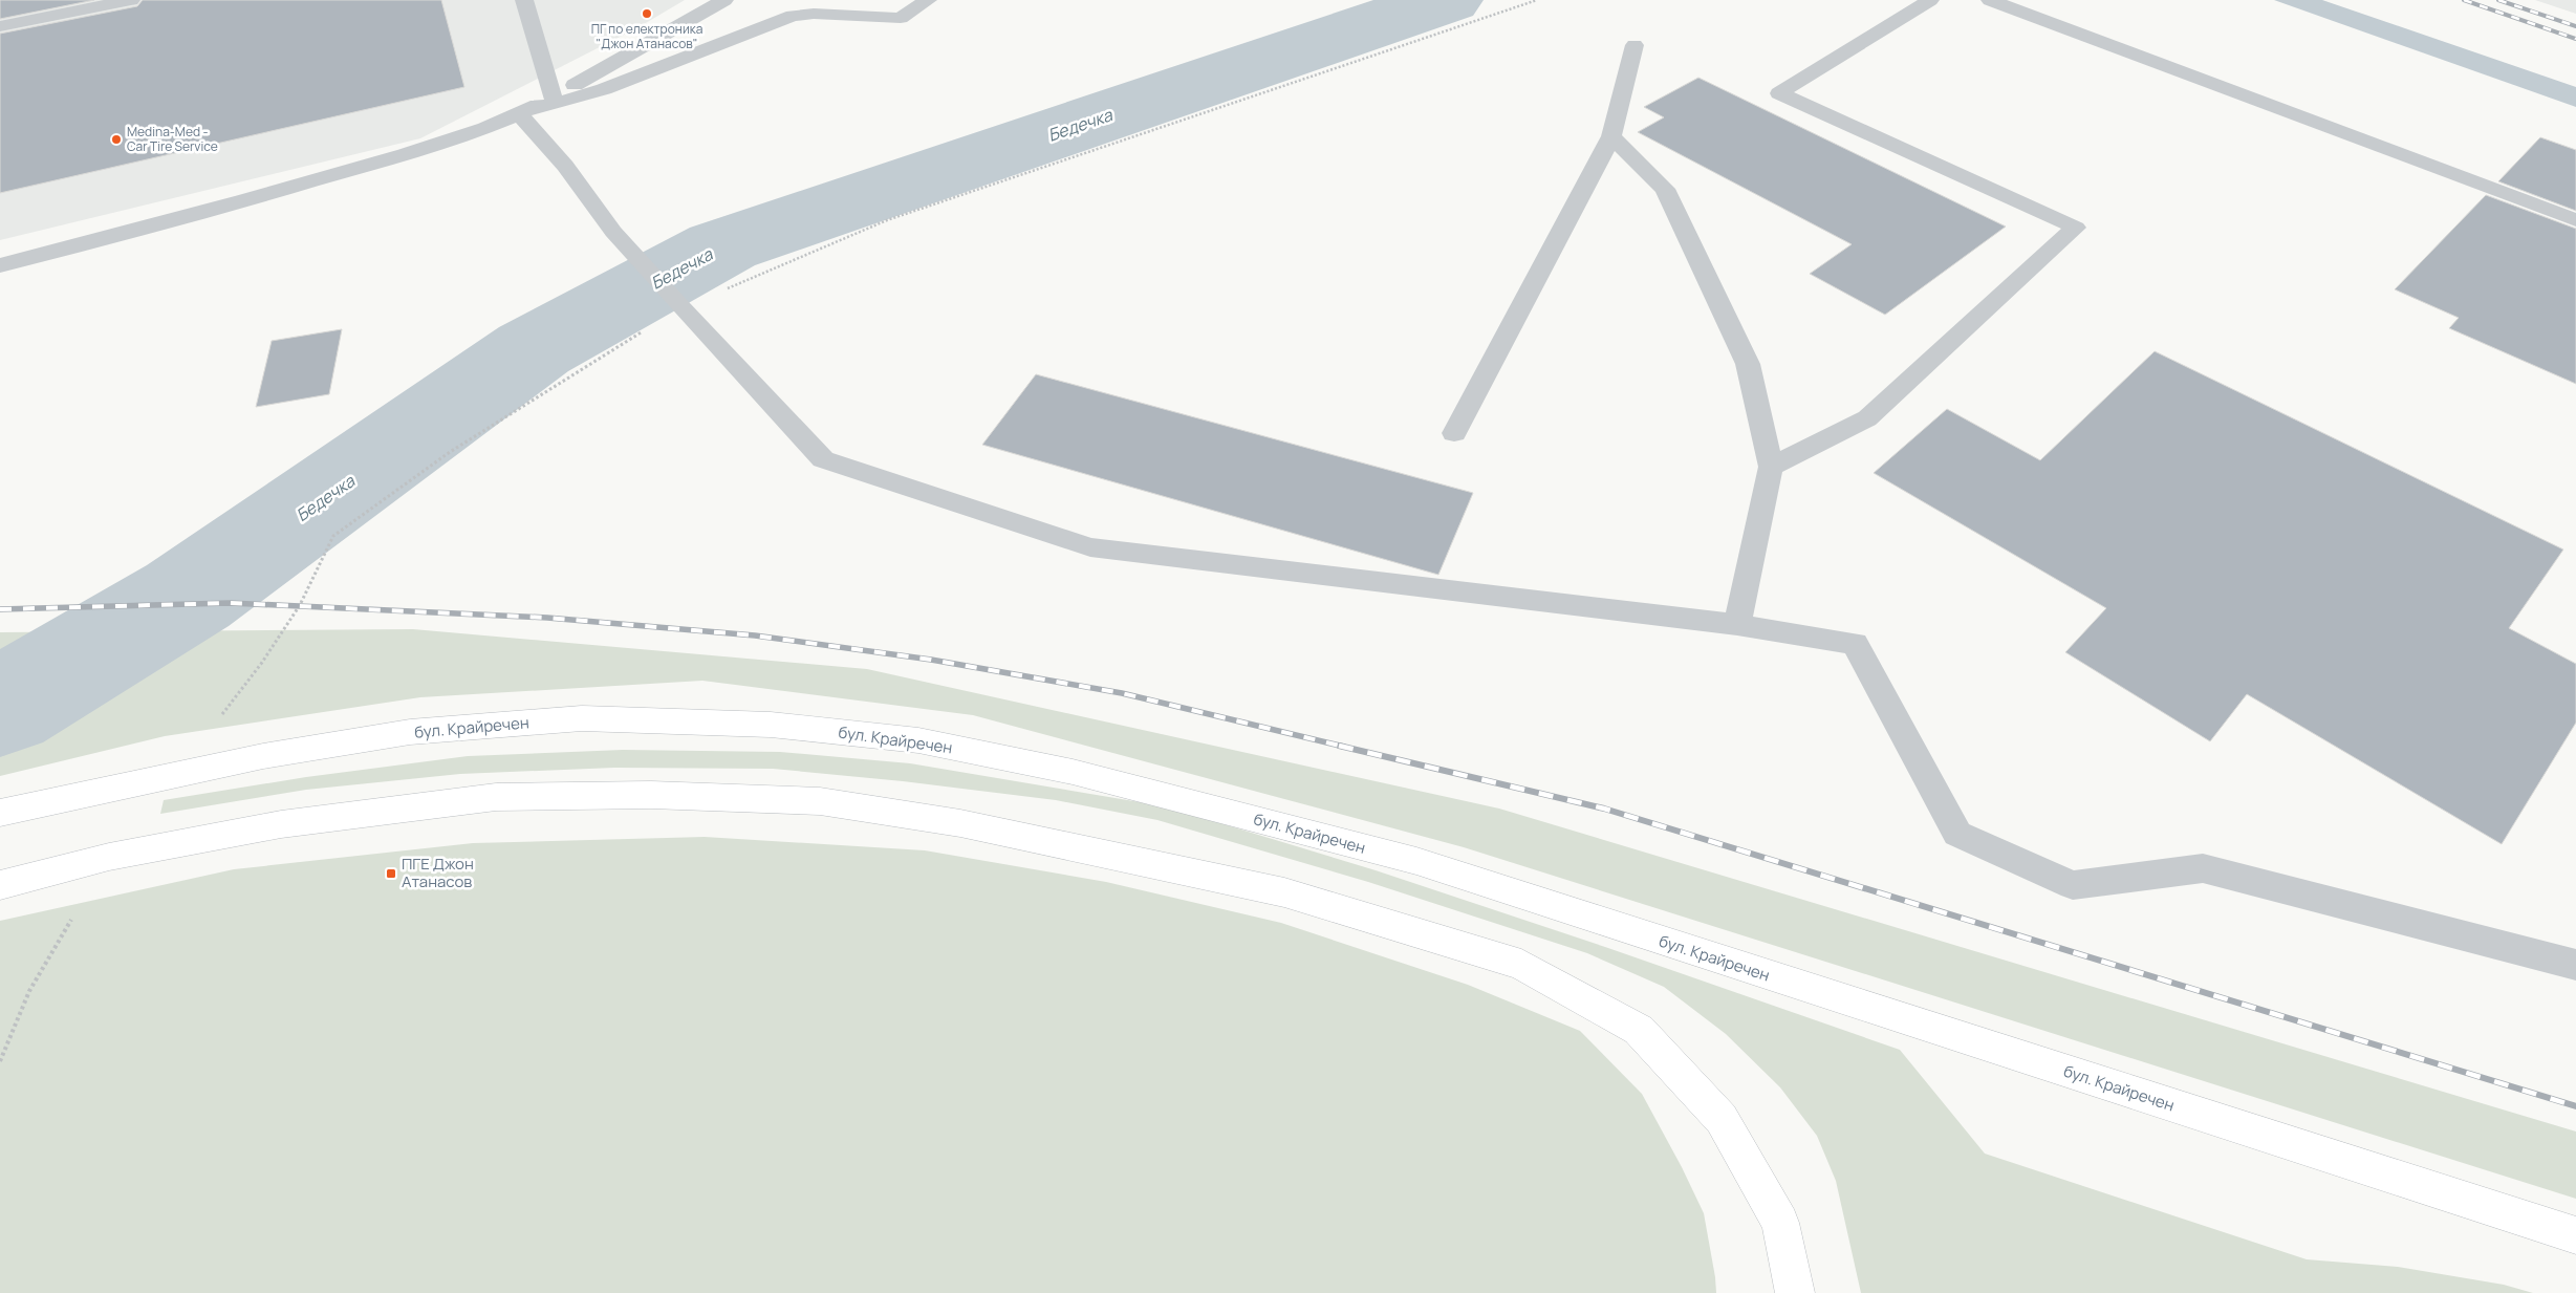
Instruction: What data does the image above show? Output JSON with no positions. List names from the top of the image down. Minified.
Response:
{"streets":{"main road":["бул. Крайречен"]},"water":["Бедечка"],"places":{"other":["ПГ по електроника \"Джон Атанасов\"","Medina-Med - Car Tire Service"],"transit":["ПГЕ Джон Атанасов"]}}
